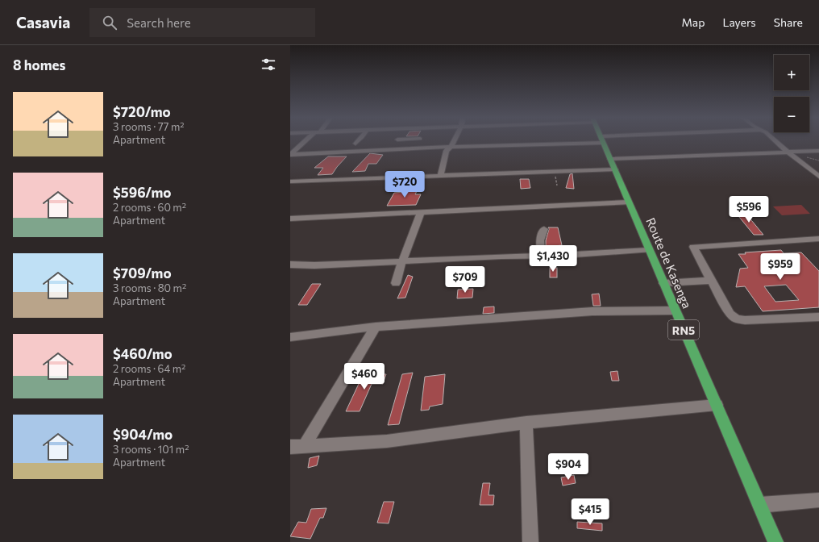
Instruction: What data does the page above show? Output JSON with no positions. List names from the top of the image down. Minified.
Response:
{"streets":{"highway":["Route de Kasenga","RN5"]},"page":{"header":"Casavia","search":"Search here","nav":["Map","Layers","Share"],"heading":"8 homes","map_buttons":["+","−"],"list":[{"name":"$720/mo","note":"3 rooms · 77 m² · Apartment"},{"name":"$596/mo","note":"2 rooms · 60 m² · Apartment"},{"name":"$709/mo","note":"3 rooms · 80 m² · Apartment"},{"name":"$460/mo","note":"2 rooms · 64 m² · Apartment"},{"name":"$904/mo","note":"3 rooms · 101 m² · Apartment"}],"price":["$720","$596","$1,430","$959","$709","$460","$904","$415"]}}
